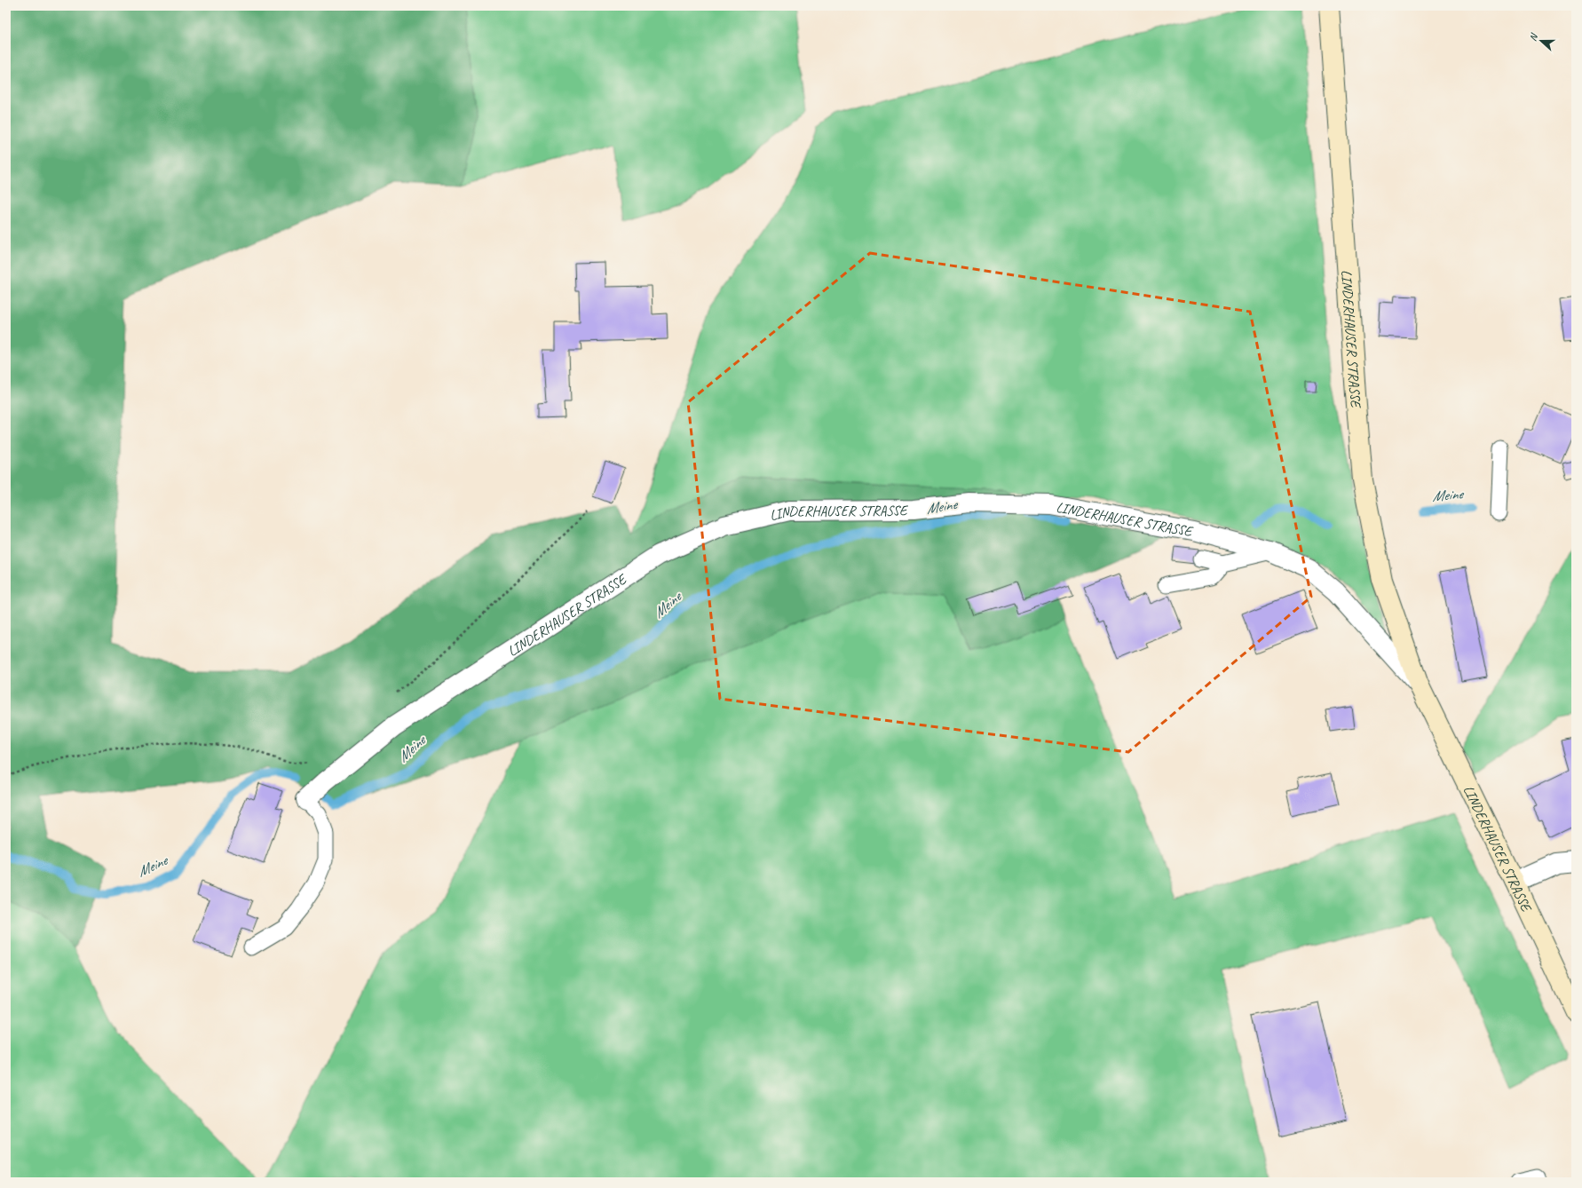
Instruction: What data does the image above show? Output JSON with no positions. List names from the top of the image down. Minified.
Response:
{"streets":{"main road":["LINDERHAUSER STRASSE"]},"water":["Meine"],"north":"left"}
